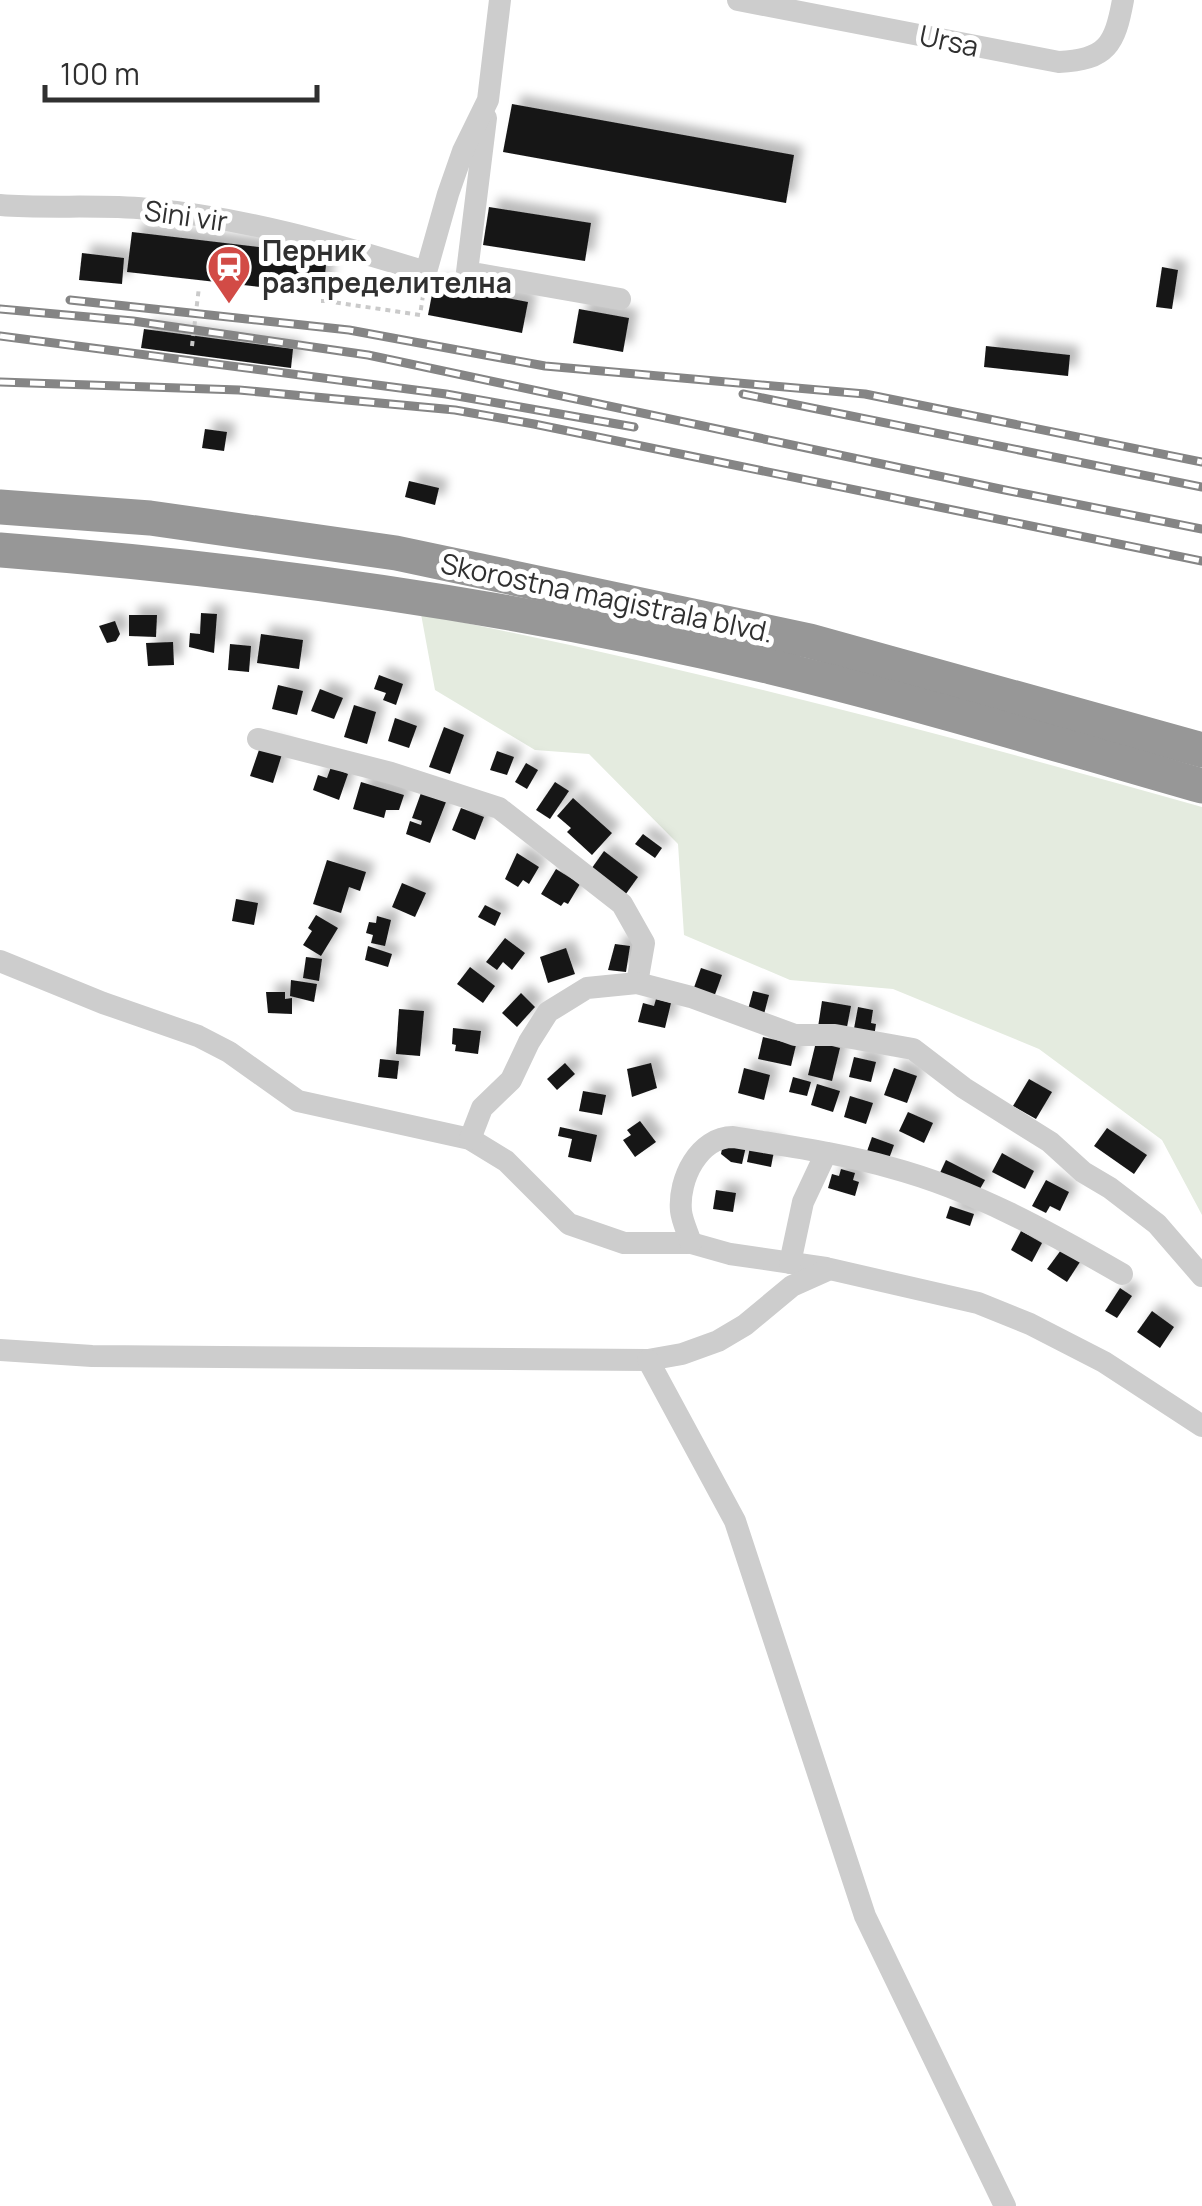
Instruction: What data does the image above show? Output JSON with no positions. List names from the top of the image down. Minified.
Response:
{"streets":{"highway":["Skorostna magistrala blvd."],"street":["Ursa","Sini vir"]},"places":{"station":["Перник разпределителна"]},"scale_bar":"100 m"}
